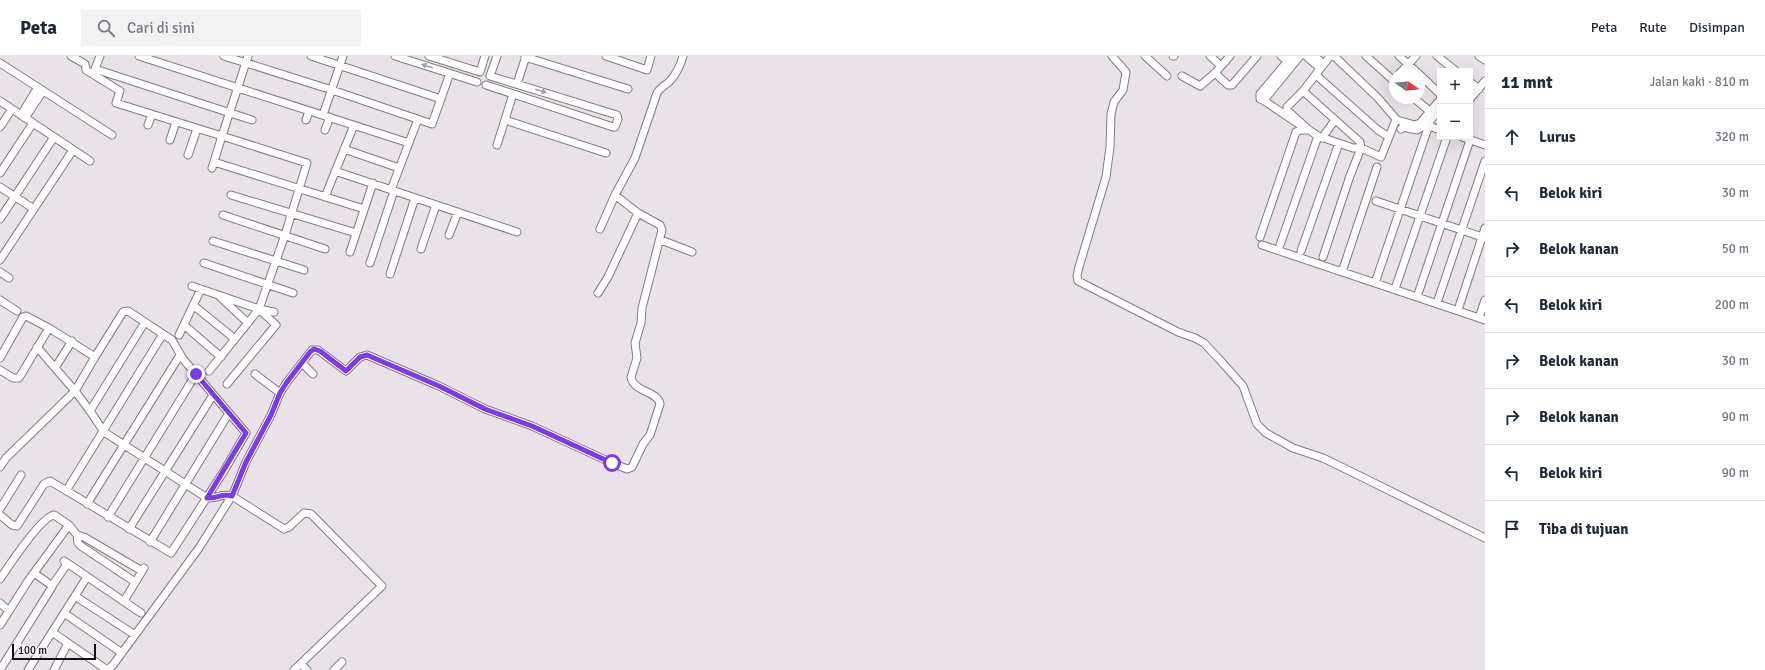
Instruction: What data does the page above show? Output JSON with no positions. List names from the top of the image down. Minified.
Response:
{"scale_bar":"100 m","north":"right","page":{"header":"Peta","search":"Cari di sini","nav":["Peta","Rute","Disimpan"],"heading":["11 mnt","Jalan kaki · 810 m"],"map_buttons":["+","−"],"list":[["Lurus","320 m"],["Belok kiri","30 m"],["Belok kanan","50 m"],["Belok kiri","200 m"],["Belok kanan","30 m"],["Belok kanan","90 m"],["Belok kiri","90 m"],"Tiba di tujuan"],"scale":"100 m"}}
